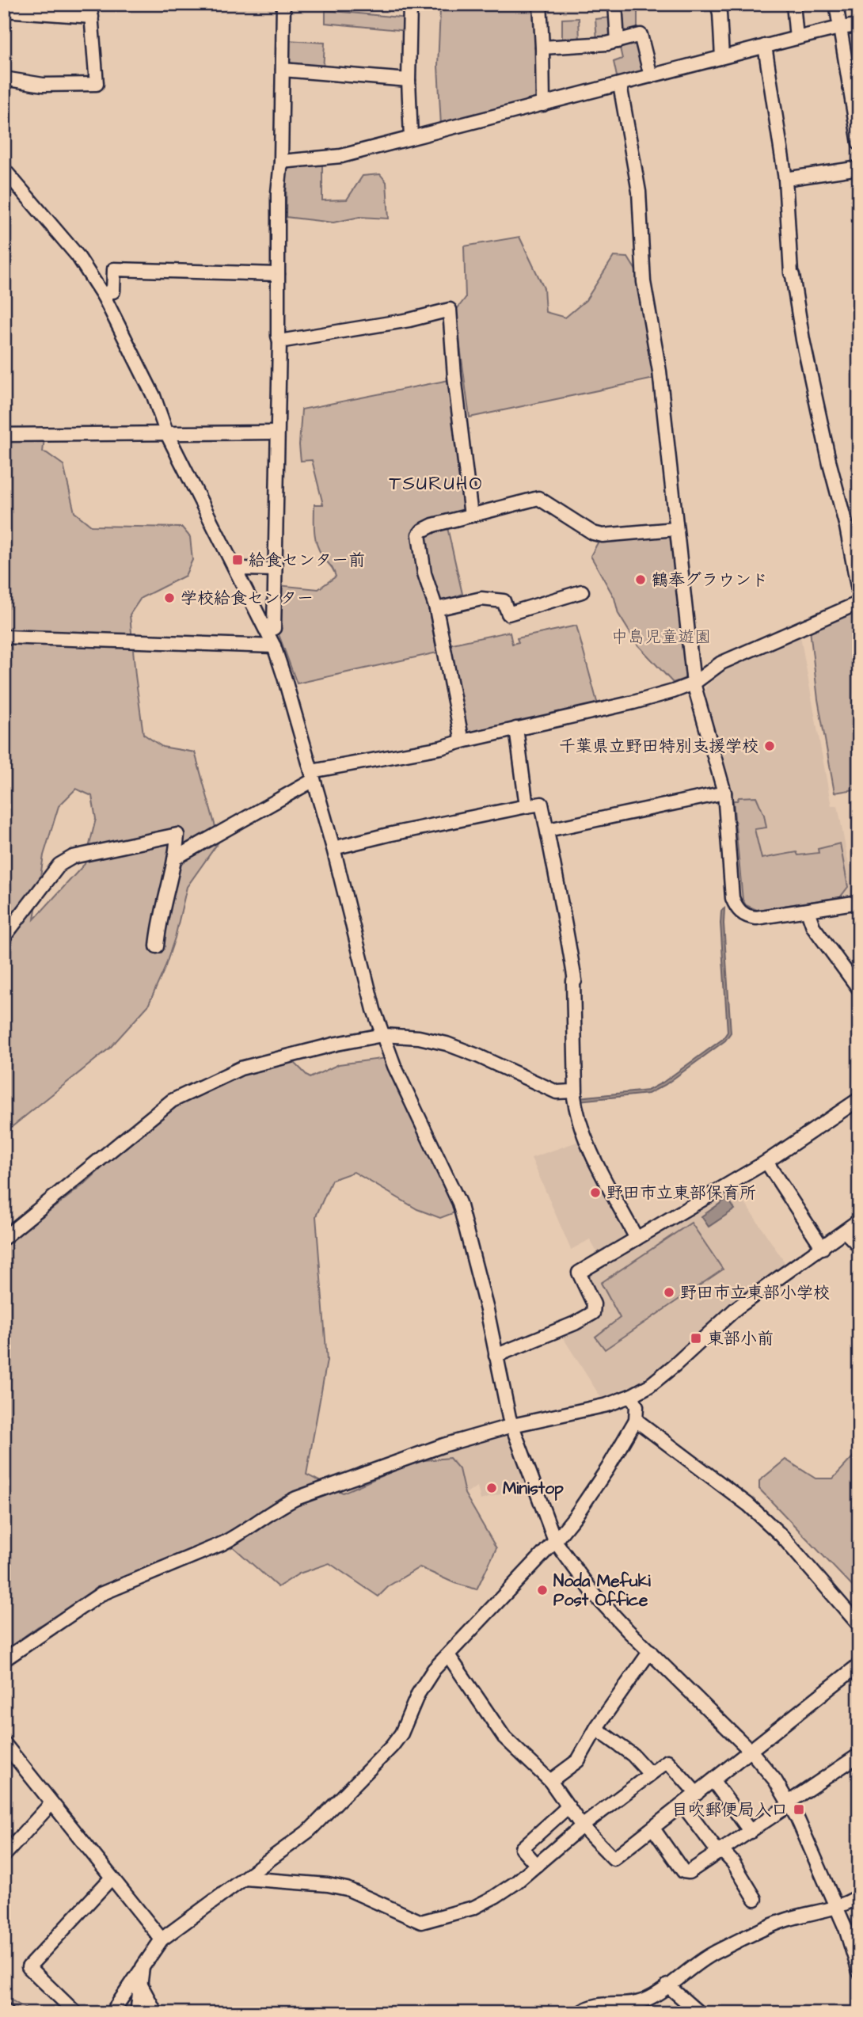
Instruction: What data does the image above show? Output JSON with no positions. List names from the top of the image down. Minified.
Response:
{"districts":["TSURUHO"],"parks":["中島児童遊園"],"places":{"transit":["給食センター前","東部小前","目吹郵便局入口"],"other":["鶴奉グラウンド","学校給食センター","千葉県立野田特別支援学校","野田市立東部保育所","野田市立東部小学校","Ministop","Noda Mefuki Post Office"]}}
